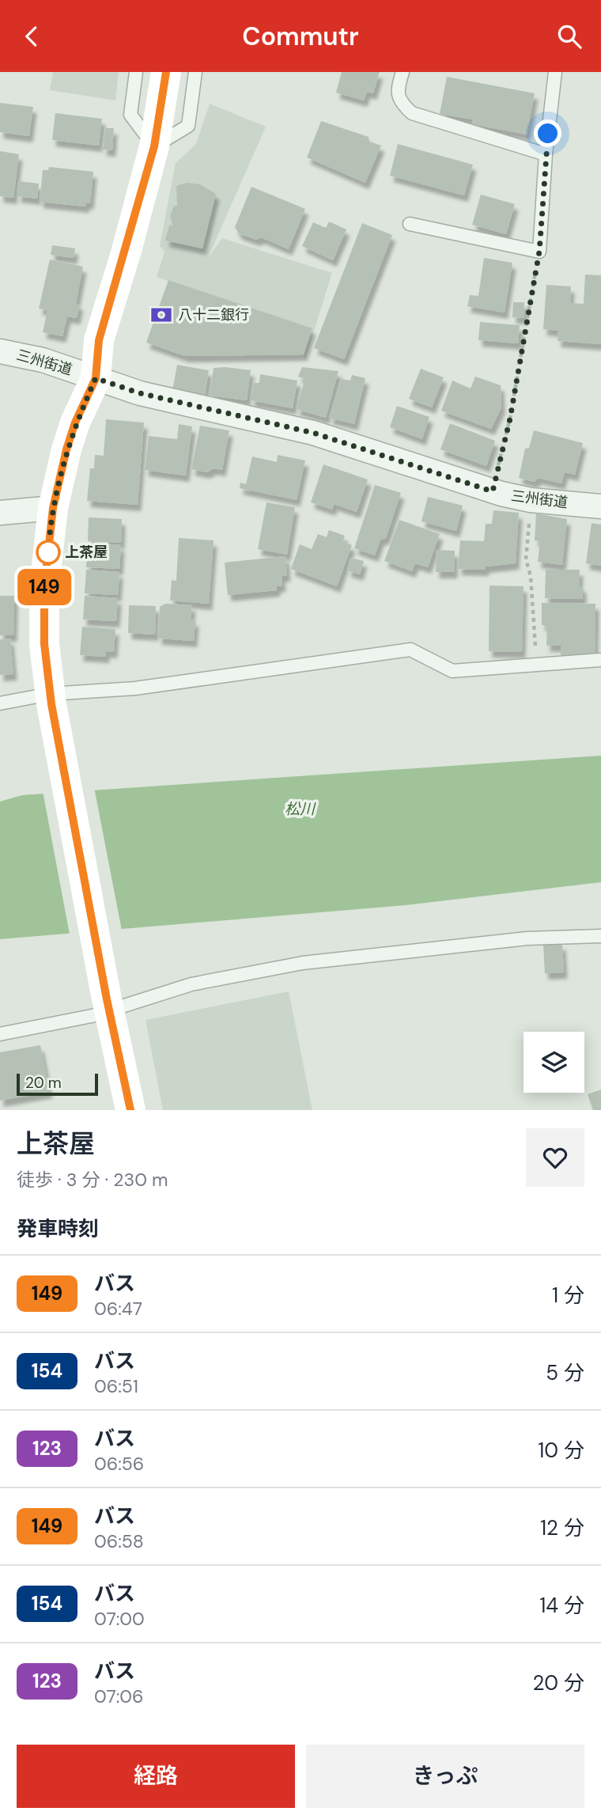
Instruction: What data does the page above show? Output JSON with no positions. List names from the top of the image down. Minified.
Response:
{"streets":{"street":["三州街道"]},"water":["松川"],"places":{"bank":["八十二銀行"],"other":["上茶屋"]},"lines":["bus line 149"],"scale_bar":"20 m","page":{"header":"Commutr","on_map":"149","scale":"20 m","heading":[["上茶屋","徒歩 · 3 分 · 230 m"],"発車時刻"],"list":[{"mark":"149","name":"バス","note":"06:47","value":"1 分"},{"mark":"154","name":"バス","note":"06:51","value":"5 分"},{"mark":"123","name":"バス","note":"06:56","value":"10 分"},{"mark":"149","name":"バス","note":"06:58","value":"12 分"},{"mark":"154","name":"バス","note":"07:00","value":"14 分"},{"mark":"123","name":"バス","note":"07:06","value":"20 分"}],"buttons":["経路","きっぷ"]}}
